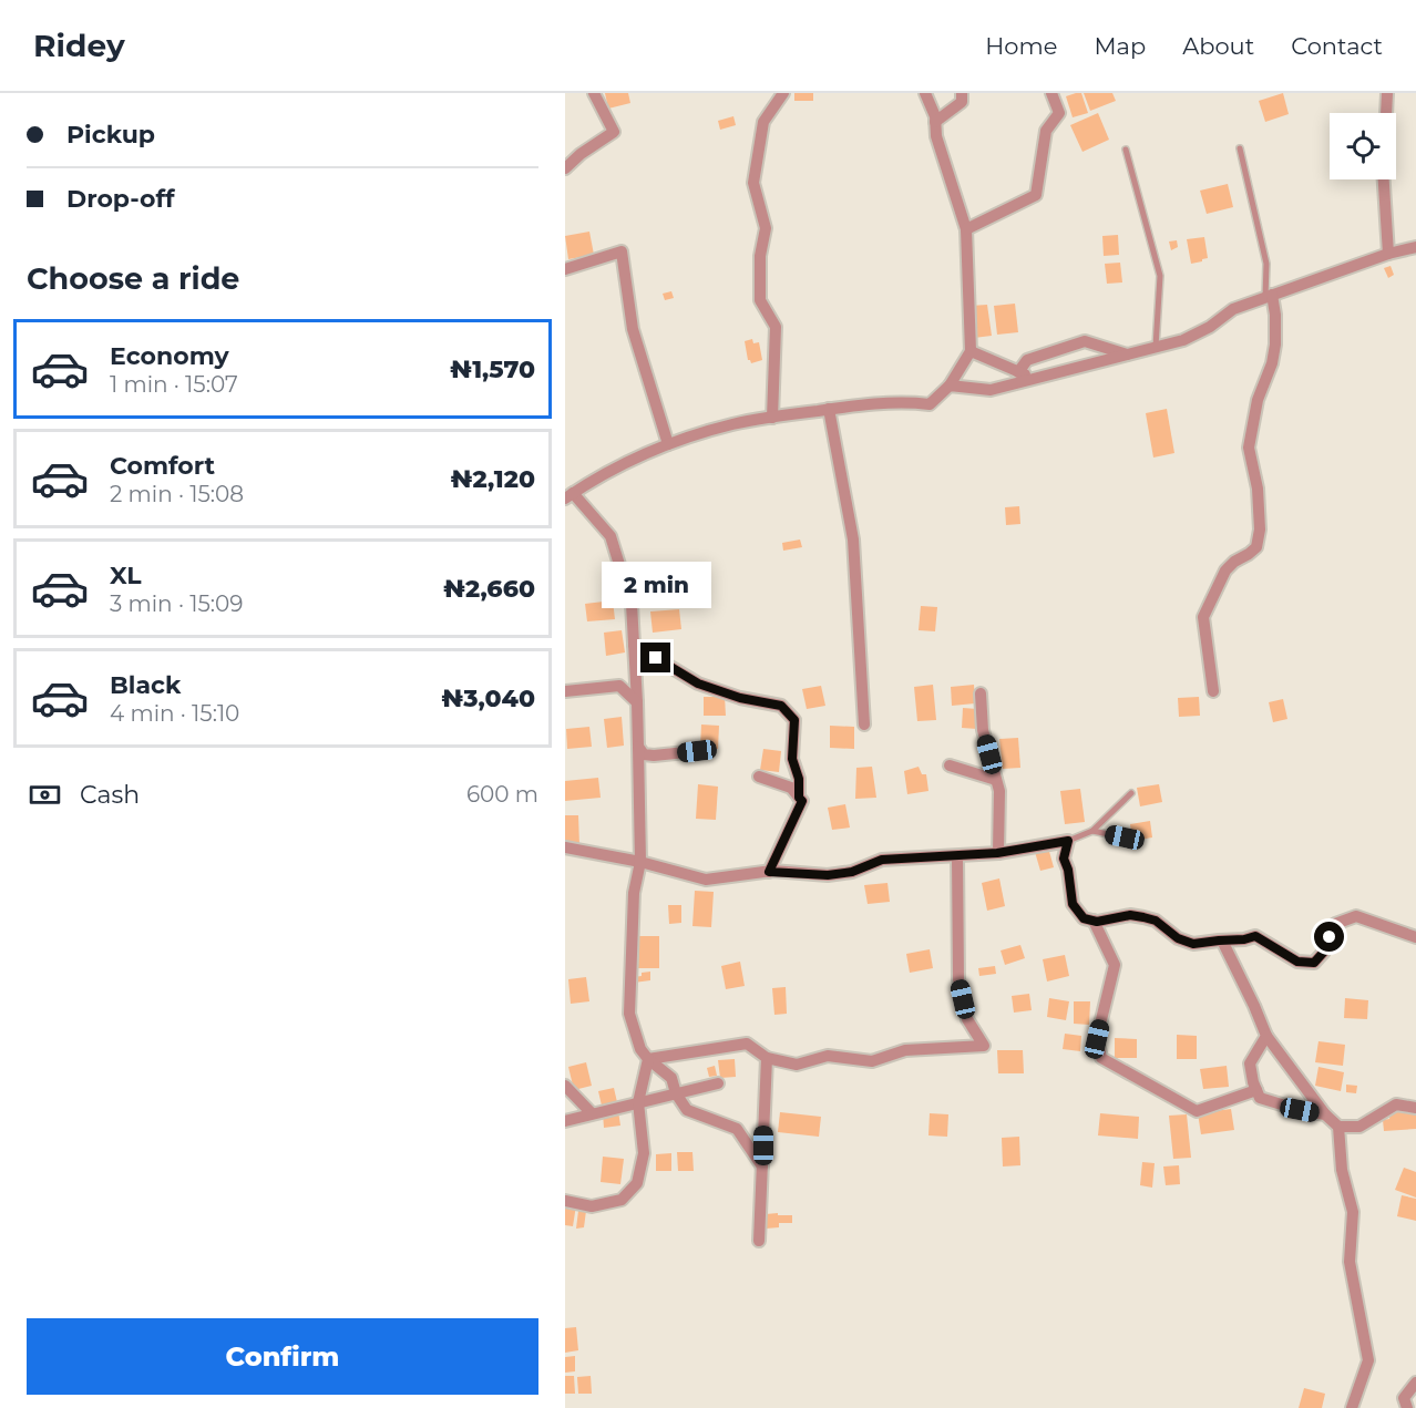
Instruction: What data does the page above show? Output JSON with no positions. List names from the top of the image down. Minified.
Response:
{"page":{"header":"Ridey","nav":["Home","Map","About","Contact"],"banner":["Pickup","Drop-off"],"heading":"Choose a ride","list":[{"name":"Economy","note":"1 min · 15:07","value":"₦1,570"},{"name":"Comfort","note":"2 min · 15:08","value":"₦2,120"},{"name":"XL","note":"3 min · 15:09","value":"₦2,660"},{"name":"Black","note":"4 min · 15:10","value":"₦3,040"}],"bubble":"2 min","pay":["Cash","600 m"],"buttons":"Confirm"}}
